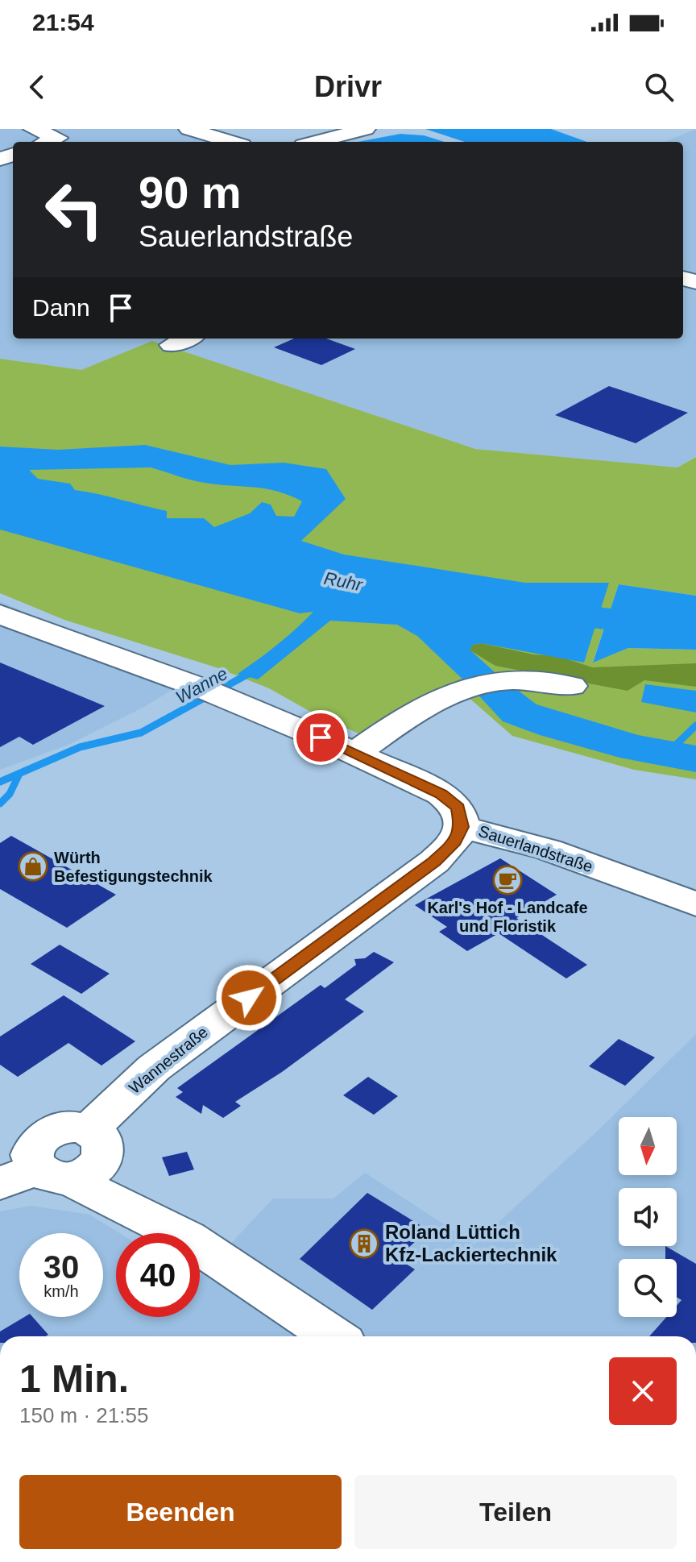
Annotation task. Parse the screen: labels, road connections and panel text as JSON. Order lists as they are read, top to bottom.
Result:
{
  "streets": {
    "street": ["Sauerlandstraße", "Wannestraße"]
  },
  "crossings": [
    ["Sauerlandstraße", "Wannestraße"]
  ],
  "water": ["Ruhr", "Wanne"],
  "places": {
    "shop": ["Würth Befestigungstechnik"],
    "cafe": ["Karl's Hof - Landcafe und Floristik"],
    "building": ["Roland Lüttich Kfz-Lackiertechnik"]
  },
  "north": "bottom",
  "page": {
    "status": "21:54",
    "header": "Drivr",
    "turn": ["90 m", "Sauerlandstraße"],
    "then": "Dann",
    "speed": "30 km/h",
    "limit": "40",
    "heading": ["1 Min.", "150 m · 21:55"],
    "buttons": ["Beenden", "Teilen"]
  }
}
